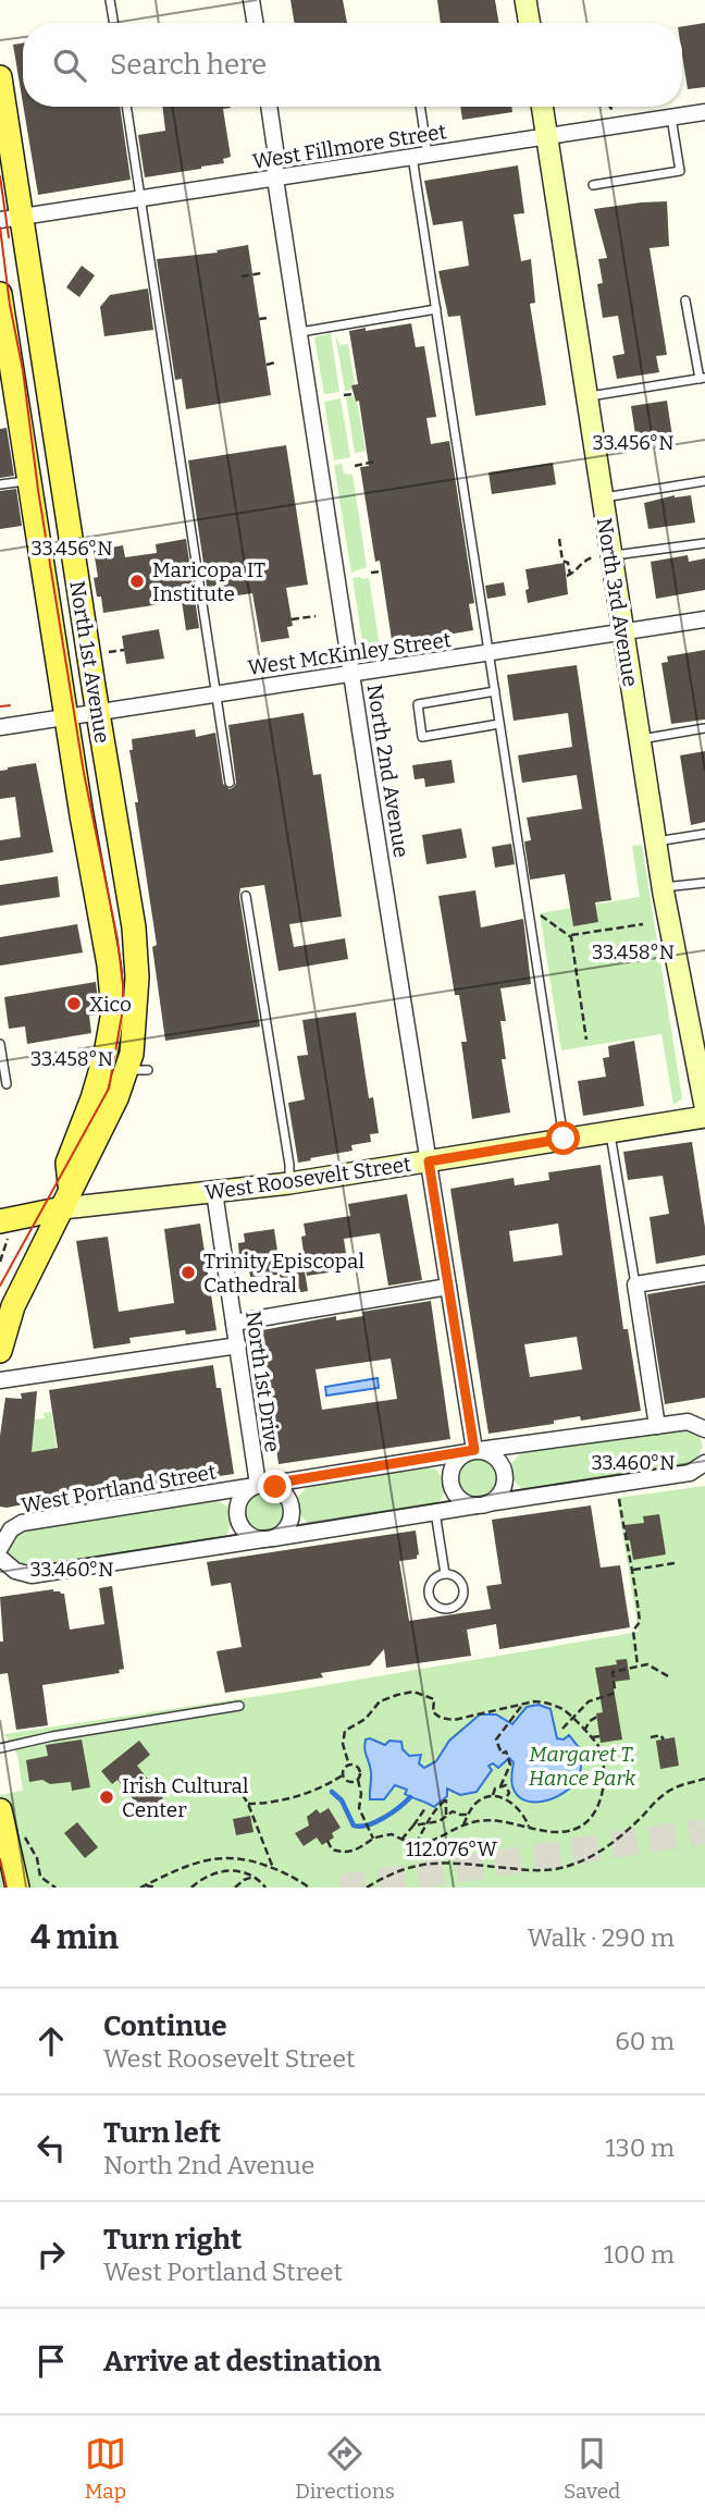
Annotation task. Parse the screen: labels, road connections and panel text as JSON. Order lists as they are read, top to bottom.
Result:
{
  "streets": {
    "main road": ["North 1st Avenue", "West Roosevelt Street"],
    "street": [
      "West Fillmore Street",
      "North 3rd Avenue",
      "West McKinley Street",
      "North 2nd Avenue",
      "North 1st Drive",
      "West Portland Street"
    ]
  },
  "crossings": [
    ["West Fillmore Street", "North 3rd Avenue"],
    ["West Fillmore Street", "North 1st Avenue"],
    ["West Fillmore Street", "North 2nd Avenue"],
    ["North 3rd Avenue", "West McKinley Street"],
    ["West McKinley Street", "North 1st Avenue"],
    ["West McKinley Street", "North 2nd Avenue"],
    ["North 1st Avenue", "West Roosevelt Street"],
    ["North 2nd Avenue", "West Roosevelt Street"],
    ["North 2nd Avenue", "West Portland Street"],
    ["West Roosevelt Street", "North 1st Drive"],
    ["North 1st Drive", "West Portland Street"]
  ],
  "parks": ["Margaret T. Hance Park"],
  "places": [
    "Maricopa IT Institute",
    "Xico",
    "Trinity Episcopal Cathedral",
    "Irish Cultural Center"
  ],
  "page": {
    "search": "Search here",
    "heading": ["4 min", "Walk · 290 m"],
    "list": [
      ["Continue", "West Roosevelt Street", "60 m"],
      ["Turn left", "North 2nd Avenue", "130 m"],
      ["Turn right", "West Portland Street", "100 m"],
      "Arrive at destination"
    ],
    "nav": ["Map", "Directions", "Saved"]
  },
  "coordinates": [
    "33.456°N",
    "33.458°N",
    "33.460°N",
    "112.076°W"
  ]
}
